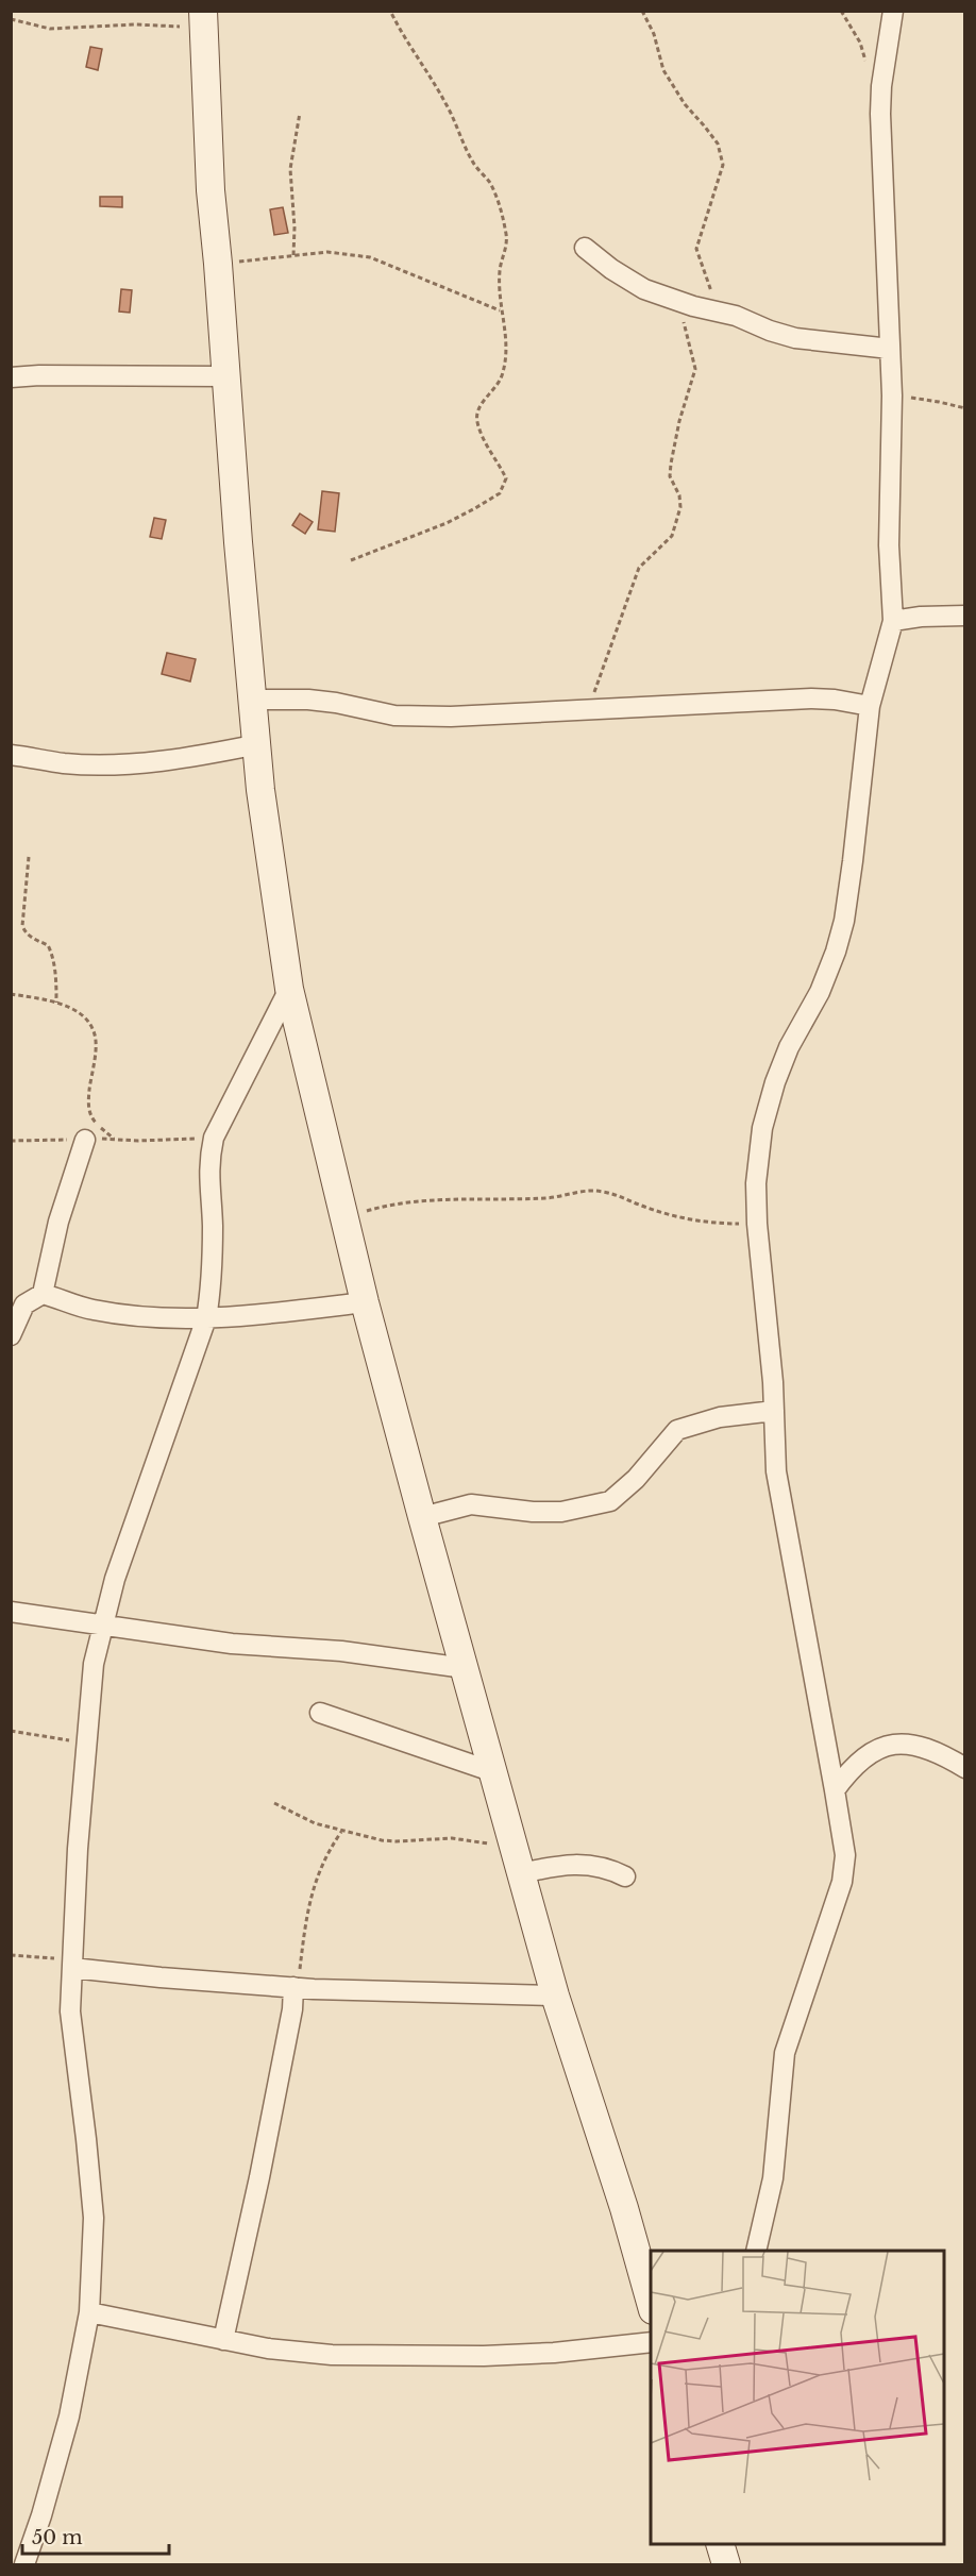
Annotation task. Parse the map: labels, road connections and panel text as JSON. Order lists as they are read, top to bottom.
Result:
{
  "scale_bar": "50 m"
}
